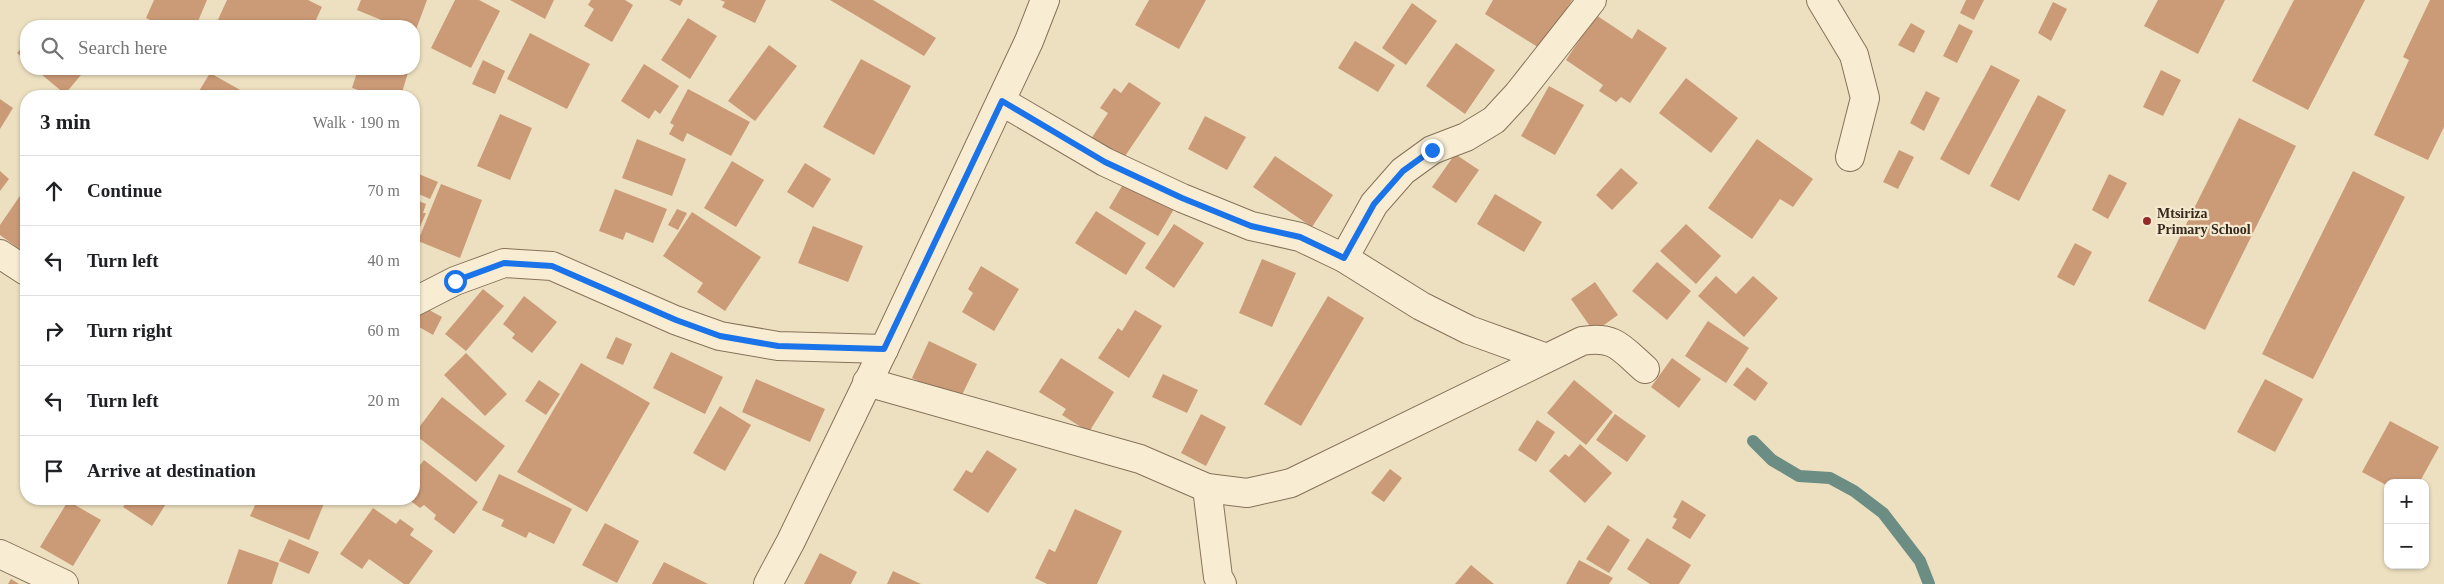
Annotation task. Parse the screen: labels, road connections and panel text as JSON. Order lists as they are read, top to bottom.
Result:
{
  "places": ["Mtsiriza Primary School"],
  "page": {
    "search": "Search here",
    "heading": ["3 min", "Walk · 190 m"],
    "list": [
      ["Continue", "70 m"],
      ["Turn left", "40 m"],
      ["Turn right", "60 m"],
      ["Turn left", "20 m"],
      "Arrive at destination"
    ],
    "map_buttons": ["+", "−"]
  }
}
